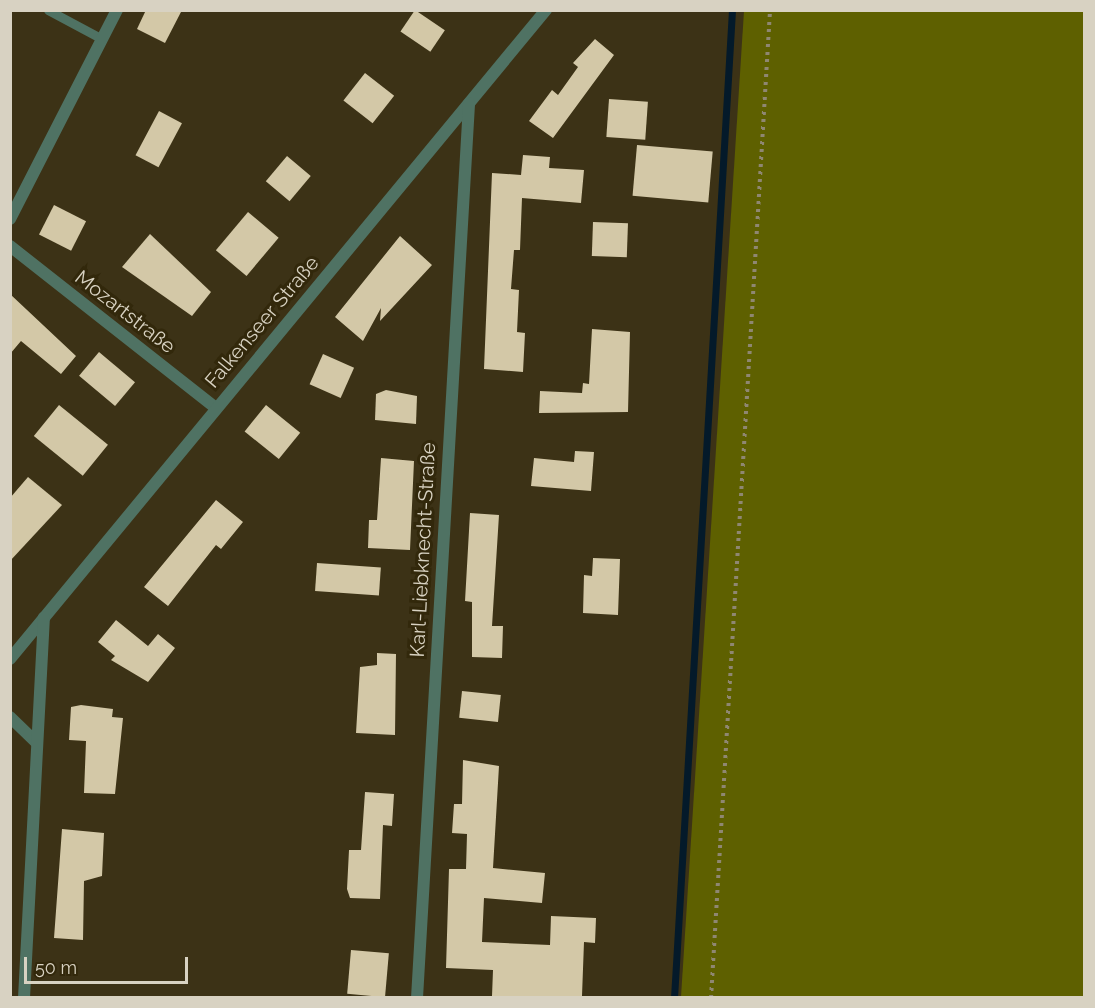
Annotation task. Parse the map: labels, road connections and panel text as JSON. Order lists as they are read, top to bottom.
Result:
{
  "streets": {
    "street": ["Mozartstraße", "Falkenseer Straße", "Karl-Liebknecht-Straße"]
  },
  "crossings": [
    ["Mozartstraße", "Falkenseer Straße"],
    ["Falkenseer Straße", "Karl-Liebknecht-Straße"]
  ],
  "scale_bar": "50 m"
}
